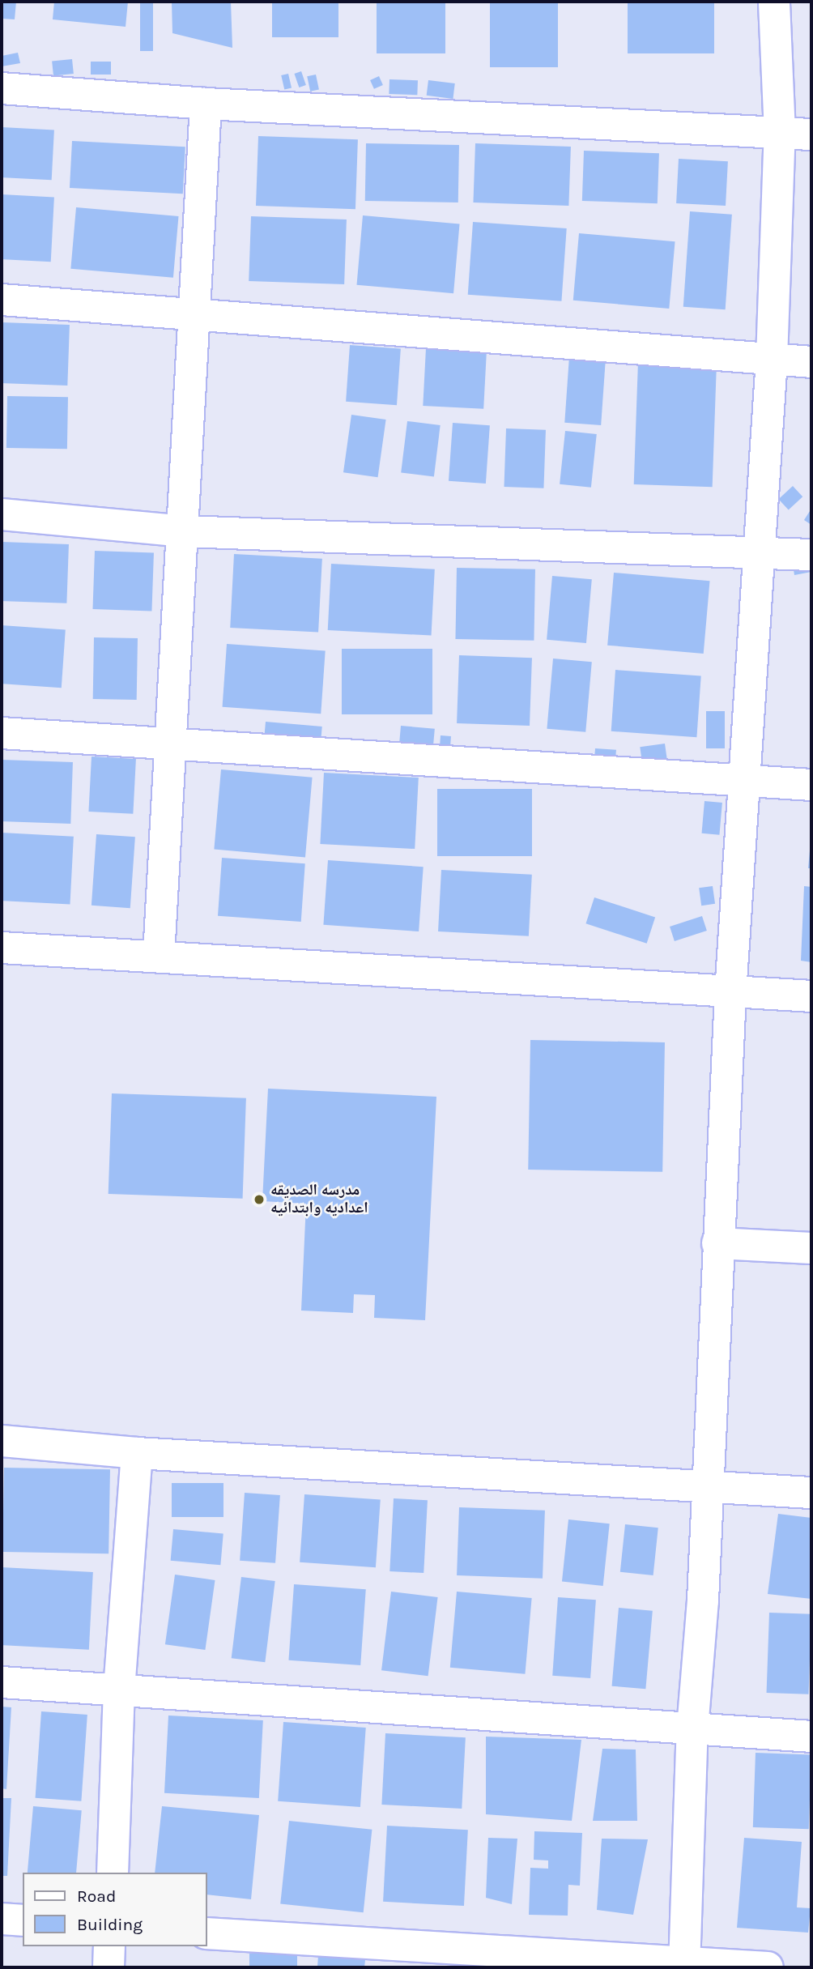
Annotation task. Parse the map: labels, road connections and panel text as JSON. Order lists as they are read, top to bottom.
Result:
{
  "places": ["مدرسه الصديقه اعداديه وابتدائيه"],
  "legend": ["Road", "Building"]
}
